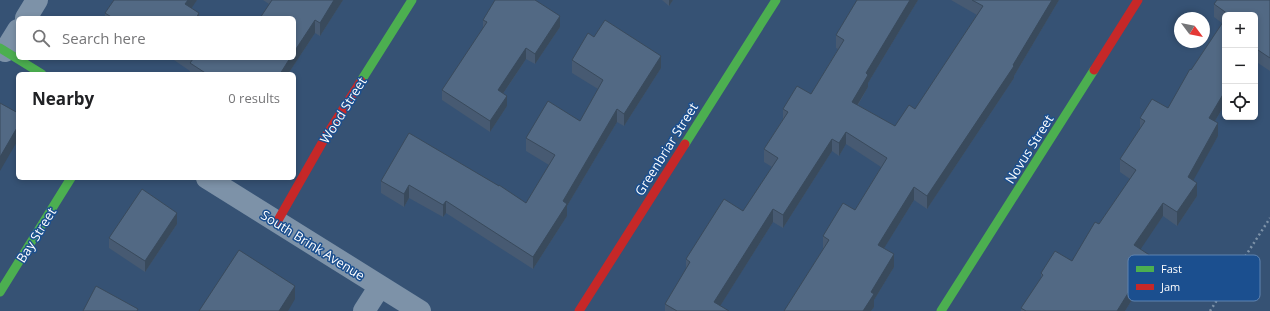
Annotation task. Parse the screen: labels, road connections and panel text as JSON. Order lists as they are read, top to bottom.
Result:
{
  "streets": {
    "street": [
      "Wood Street",
      "Greenbriar Street",
      "Novus Street",
      "Bay Street",
      "South Brink Avenue"
    ]
  },
  "crossings": [
    ["Wood Street", "South Brink Avenue"]
  ],
  "legend": ["Fast", "Jam"],
  "north": "bottom right",
  "page": {
    "map_buttons": ["+", "−"],
    "search": "Search here",
    "heading": ["Nearby", "0 results"]
  }
}
